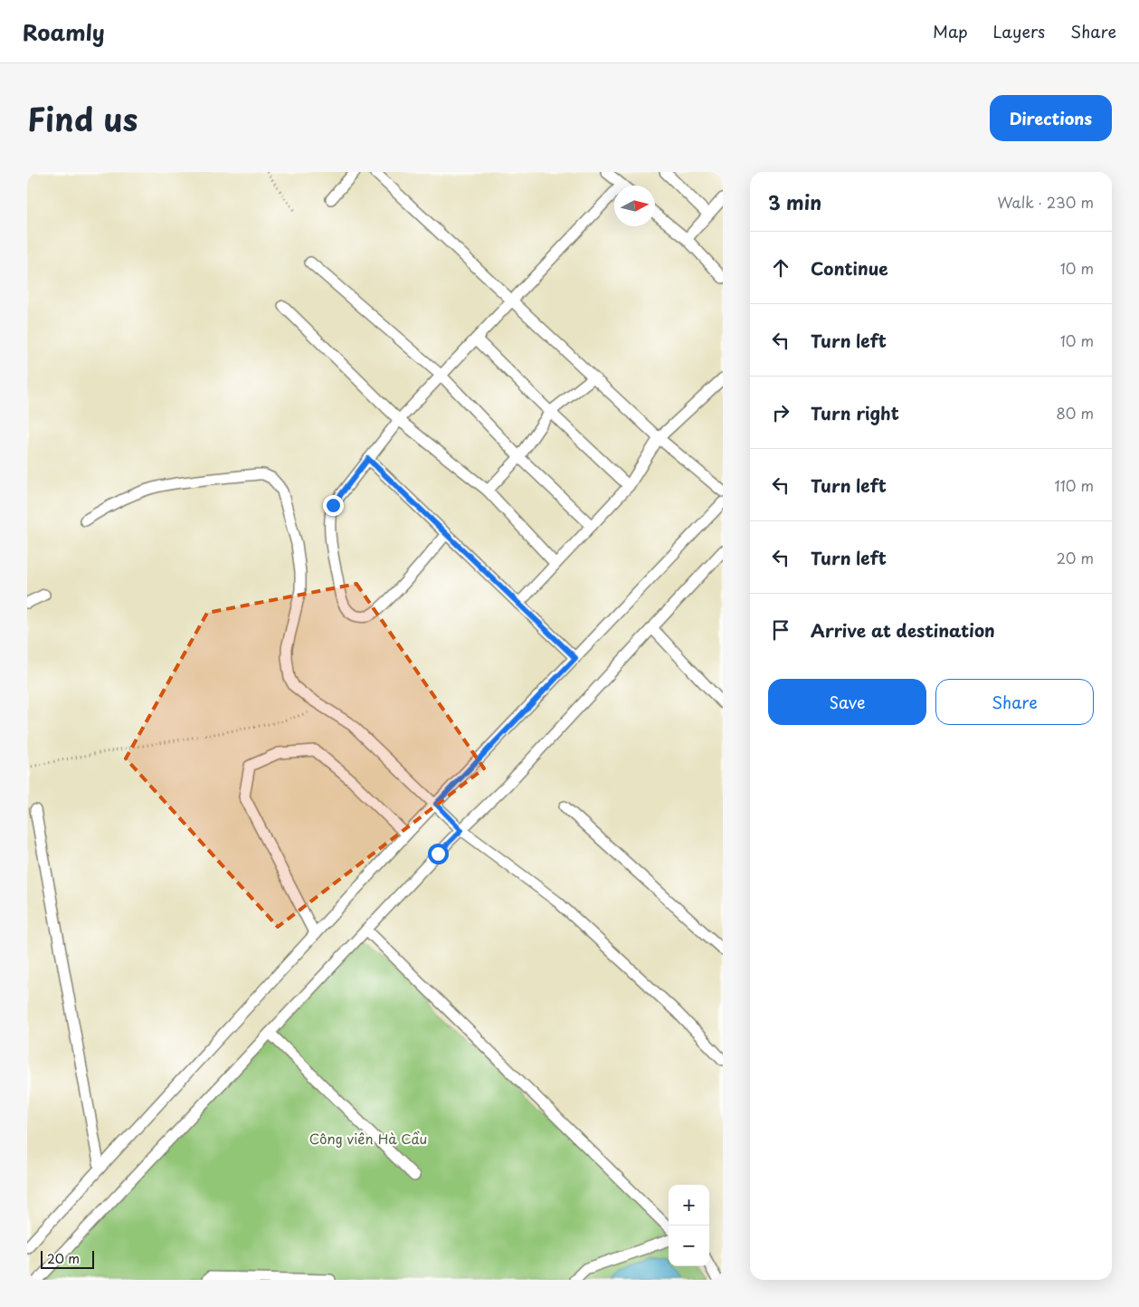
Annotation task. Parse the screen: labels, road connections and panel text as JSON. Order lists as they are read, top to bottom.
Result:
{
  "parks": ["Công viên Hà Cầu"],
  "scale_bar": "20 m",
  "north": "right",
  "page": {
    "header": "Roamly",
    "nav": ["Map", "Layers", "Share"],
    "title": "Find us",
    "buttons": [
      "Directions",
      ["Save", "Share"]
    ],
    "heading": ["3 min", "Walk · 230 m"],
    "list": [
      ["Continue", "10 m"],
      ["Turn left", "10 m"],
      ["Turn right", "80 m"],
      ["Turn left", "110 m"],
      ["Turn left", "20 m"],
      "Arrive at destination"
    ],
    "map_buttons": ["+", "−"],
    "scale": "20 m"
  }
}
